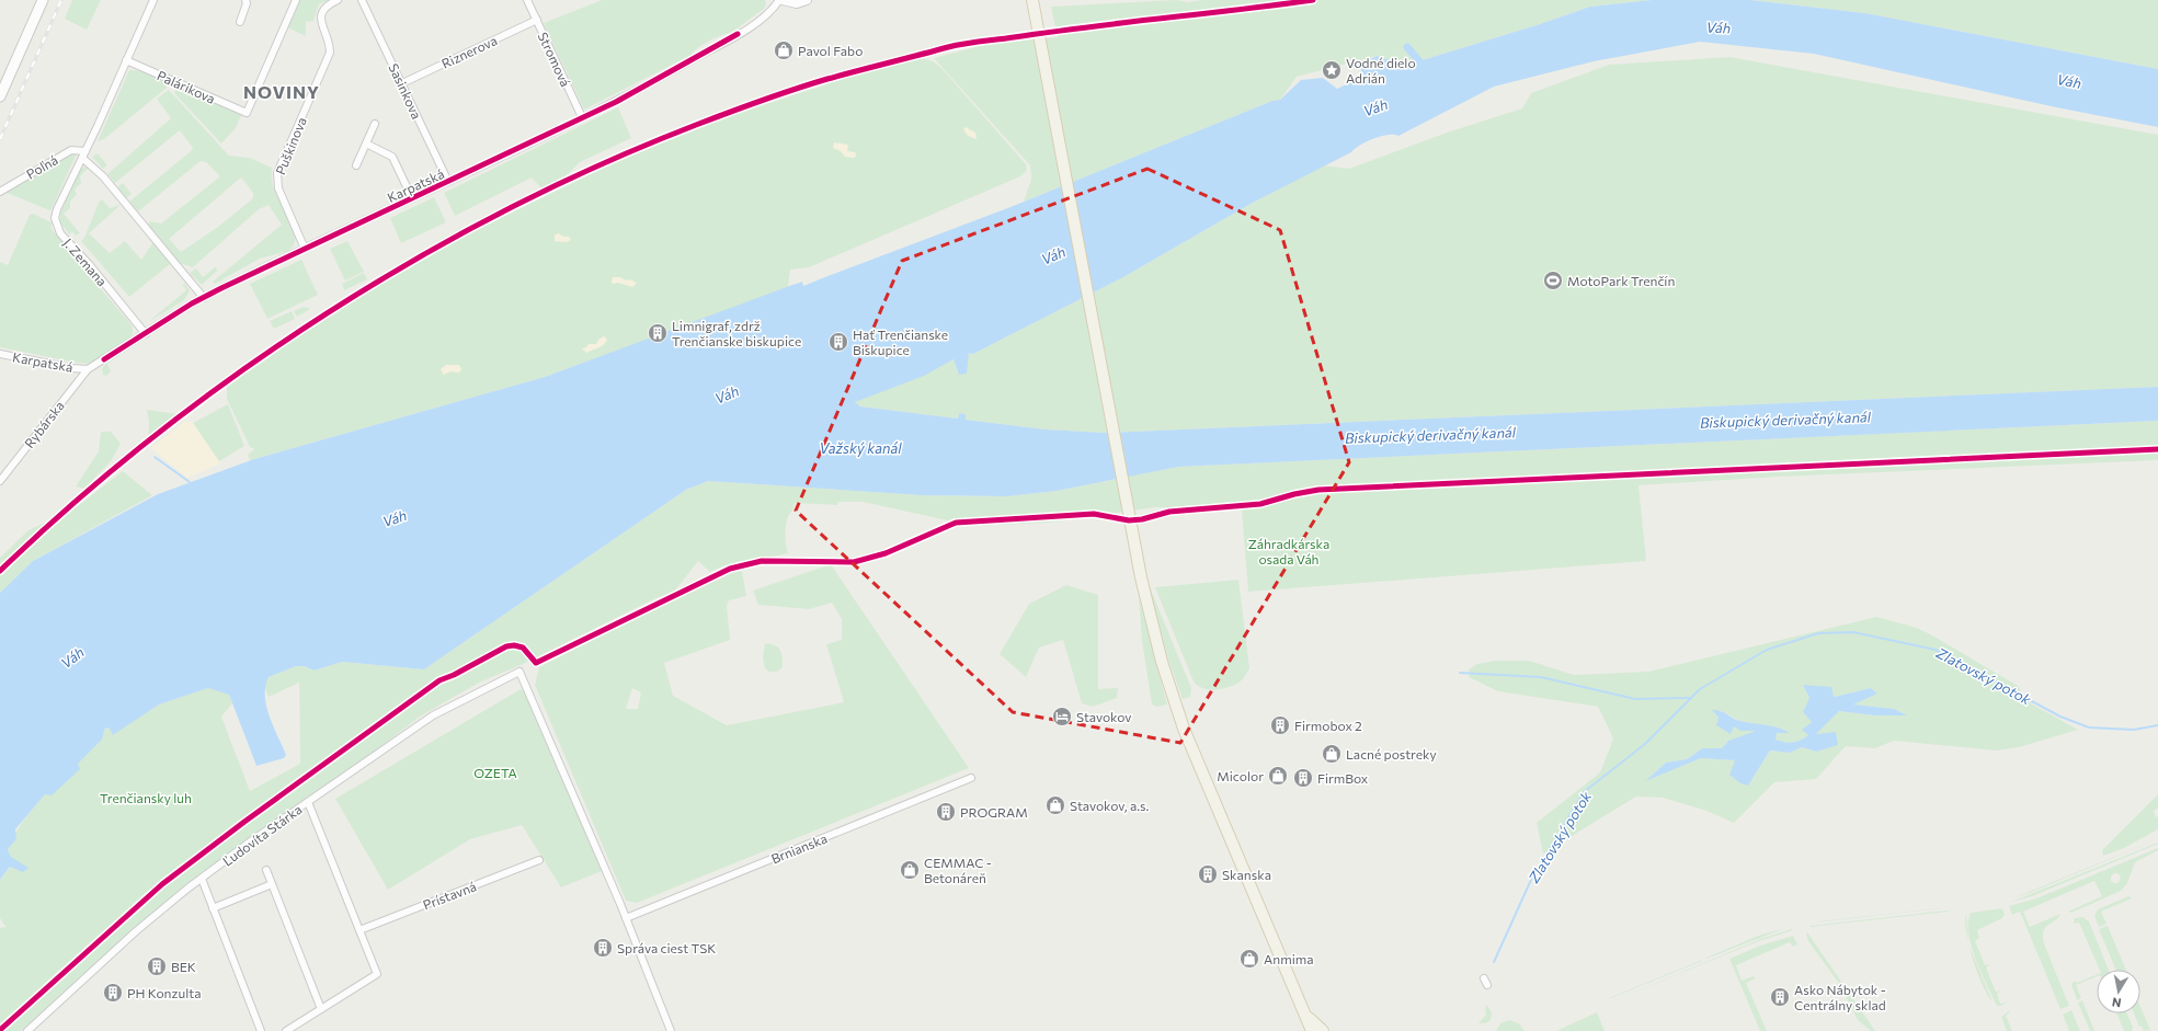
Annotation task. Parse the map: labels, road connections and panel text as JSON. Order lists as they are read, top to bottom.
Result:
{
  "streets": {
    "street": [
      "Riznerova",
      "Stromová",
      "Palárikova",
      "Sasinkova",
      "Puškinova",
      "Poľná",
      "Karpatská",
      "J. Zemana",
      "Rybárska",
      "Ľudovíta Stárka",
      "Brnianska",
      "Prístavná"
    ]
  },
  "crossings": [
    ["Riznerova", "Stromová"],
    ["Riznerova", "Sasinkova"],
    ["Stromová", "Karpatská"],
    ["Palárikova", "J. Zemana"],
    ["Sasinkova", "Karpatská"],
    ["Puškinova", "Karpatská"],
    ["Poľná", "J. Zemana"],
    ["Karpatská", "J. Zemana"],
    ["Karpatská", "Rybárska"],
    ["Ľudovíta Stárka", "Brnianska"]
  ],
  "districts": ["NOVINY"],
  "water": [
    "Váh",
    "Biskupický derivačný kanál",
    "Važský kanál",
    "Zlatovský potok"
  ],
  "parks": ["Záhradkárska osada Váh", "OZETA", "Trenčiansky luh"],
  "places": {
    "shop": [
      "Pavol Fabo",
      "Lacné postreky",
      "Micolor",
      "Stavokov, a.s.",
      "CEMMAC - Betonáreň",
      "Anmima"
    ],
    "place": ["Vodné dielo Adrián"],
    "sports": ["MotoPark Trenčín"],
    "building": [
      "Limnigraf, zdrž Trenčianske biskupice",
      "Hať Trenčianske Biskupice",
      "Firmobox 2",
      "FirmBox",
      "PROGRAM",
      "Skanska",
      "Správa ciest TSK",
      "BEK",
      "PH Konzulta",
      "Asko Nábytok - Centrálny sklad"
    ],
    "hotel": ["Stavokov"]
  },
  "north": "bottom"
}
